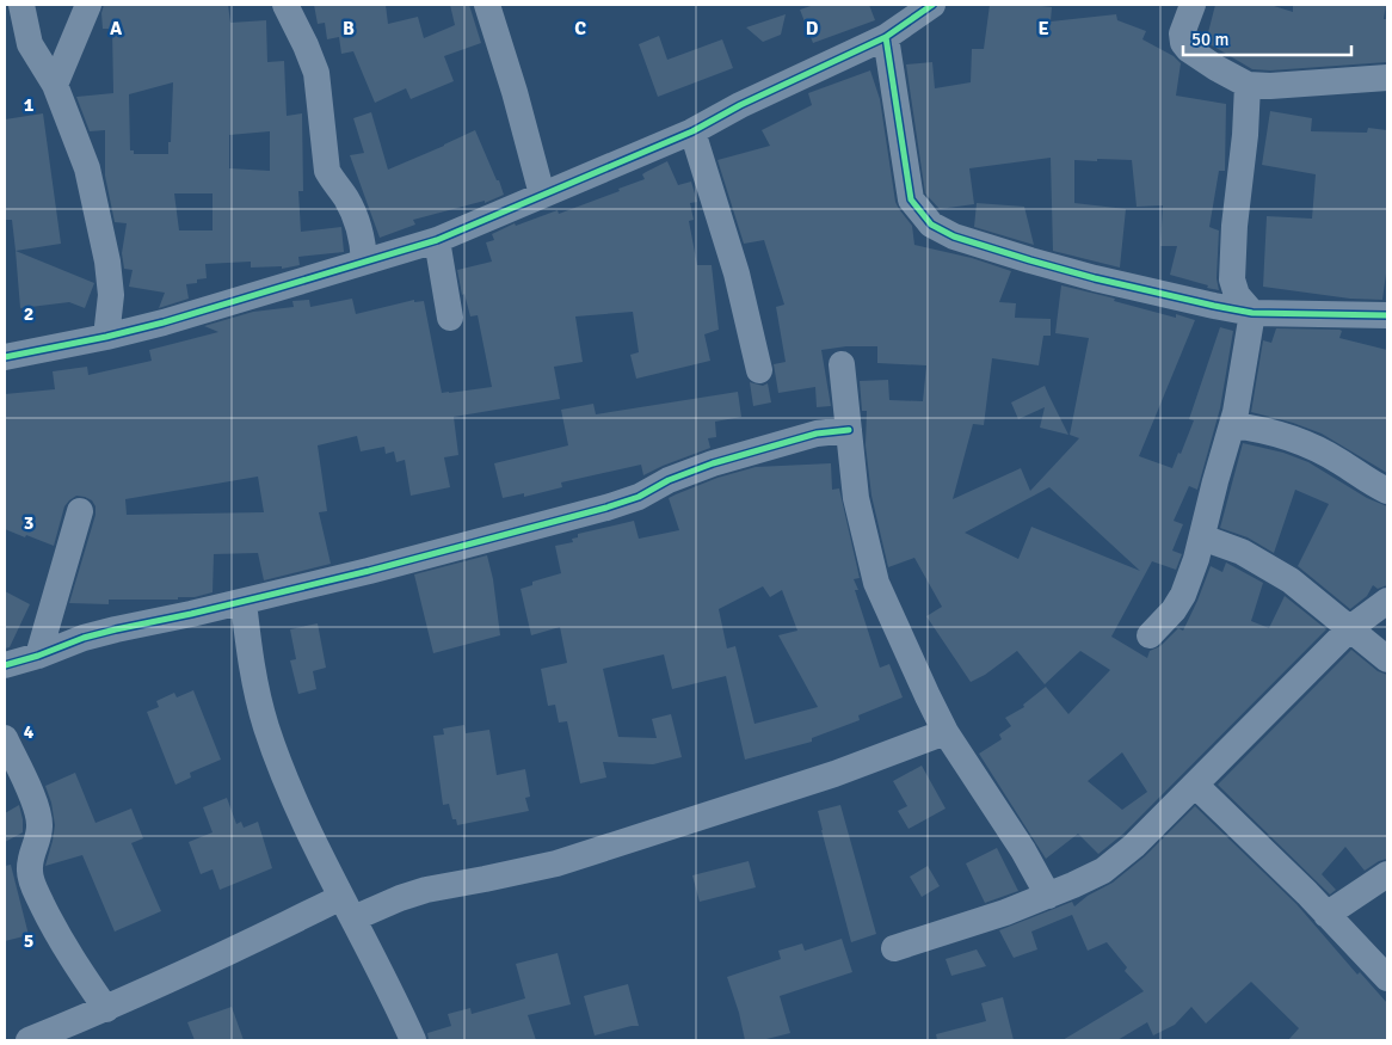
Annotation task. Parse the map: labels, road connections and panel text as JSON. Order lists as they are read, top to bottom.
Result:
{
  "scale_bar": "50 m",
  "grid": {
    "columns": [
      "A",
      "B",
      "C",
      "D",
      "E"
    ],
    "rows": [
      "1",
      "2",
      "3",
      "4",
      "5"
    ]
  }
}
